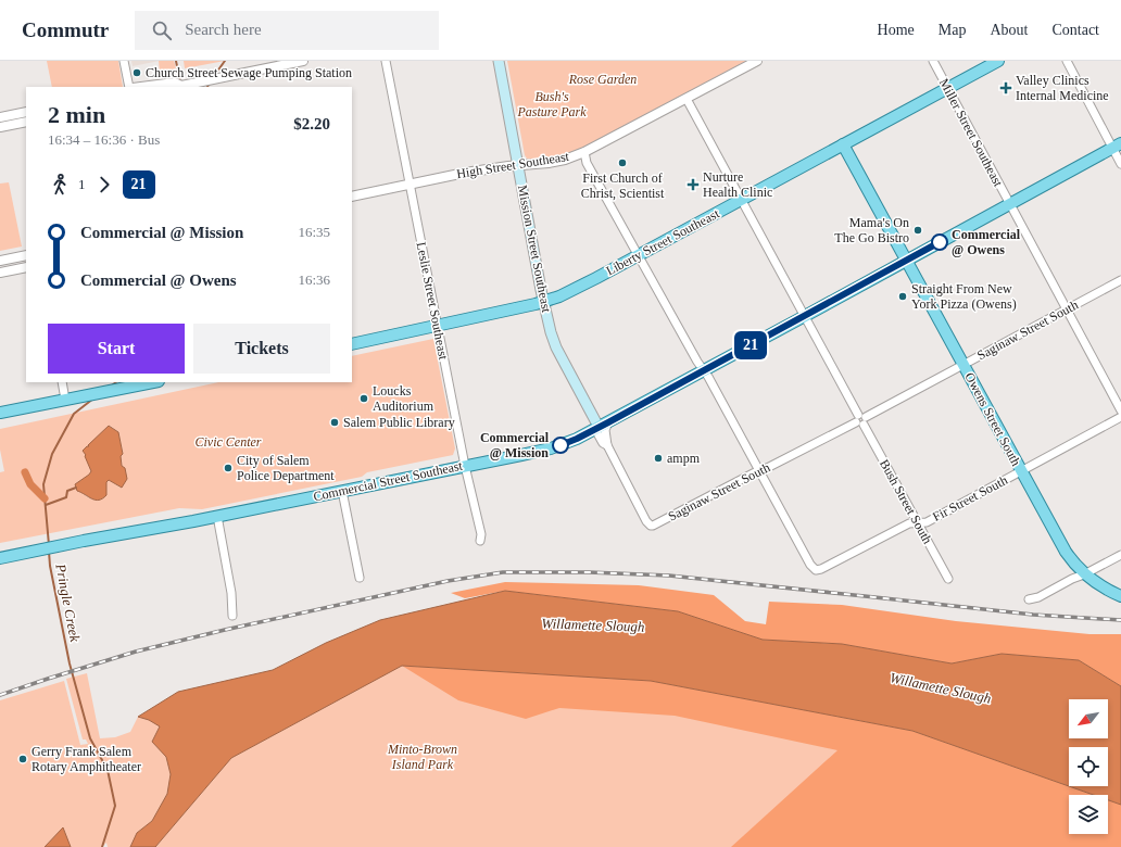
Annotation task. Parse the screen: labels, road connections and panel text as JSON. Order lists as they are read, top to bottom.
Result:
{
  "streets": {
    "main road": [
      "Liberty Street Southeast",
      "Mission Street Southeast",
      "Owens Street South",
      "Commercial Street Southeast"
    ],
    "street": [
      "Miller Street Southeast",
      "High Street Southeast",
      "Leslie Street Southeast",
      "Saginaw Street South",
      "Fir Street South",
      "Bush Street South"
    ]
  },
  "crossings": [
    ["Miller Street Southeast", "Liberty Street Southeast"],
    ["Miller Street Southeast", "Saginaw Street South"],
    ["Miller Street Southeast", "Commercial Street Southeast"],
    ["High Street Southeast", "Mission Street Southeast"],
    ["High Street Southeast", "Leslie Street Southeast"],
    ["High Street Southeast", "Bush Street South"],
    ["Liberty Street Southeast", "Mission Street Southeast"],
    ["Liberty Street Southeast", "Leslie Street Southeast"],
    ["Liberty Street Southeast", "Owens Street South"],
    ["Liberty Street Southeast", "Bush Street South"],
    ["Mission Street Southeast", "Saginaw Street South"],
    ["Mission Street Southeast", "Commercial Street Southeast"],
    ["Leslie Street Southeast", "Commercial Street Southeast"],
    ["Saginaw Street South", "Owens Street South"],
    ["Saginaw Street South", "Commercial Street Southeast"],
    ["Saginaw Street South", "Fir Street South"],
    ["Saginaw Street South", "Bush Street South"],
    ["Owens Street South", "Commercial Street Southeast"],
    ["Owens Street South", "Fir Street South"],
    ["Commercial Street Southeast", "Bush Street South"],
    ["Fir Street South", "Bush Street South"]
  ],
  "water": ["Pringle Creek", "Willamette Slough"],
  "parks": [
    "Rose Garden",
    "Bush's Pasture Park",
    "Civic Center",
    "Minto-Brown Island Park"
  ],
  "places": {
    "other": [
      "Church Street Sewage Pumping Station",
      "First Church of Christ, Scientist",
      "Mama's On The Go Bistro",
      "Commercial @ Owens",
      "Straight From New York Pizza (Owens)",
      "Loucks Auditorium",
      "Salem Public Library",
      "Commercial @ Mission",
      "ampm",
      "City of Salem Police Department",
      "Gerry Frank Salem Rotary Amphitheater"
    ],
    "health": ["Valley Clinics Internal Medicine", "Nurture Health Clinic"]
  },
  "lines": ["bus line 21"],
  "north": "bottom left",
  "page": {
    "header": "Commutr",
    "search": "Search here",
    "nav": [
      "Home",
      "Map",
      "About",
      "Contact"
    ],
    "on_map": "21",
    "heading": ["2 min", "16:34 – 16:36 · Bus", "$2.20"],
    "legs": ["1", "21"],
    "list": [
      {
        "name": "Commercial @ Mission",
        "value": "16:35"
      },
      {
        "name": "Commercial @ Owens",
        "value": "16:36"
      }
    ],
    "buttons": ["Start", "Tickets"]
  }
}
